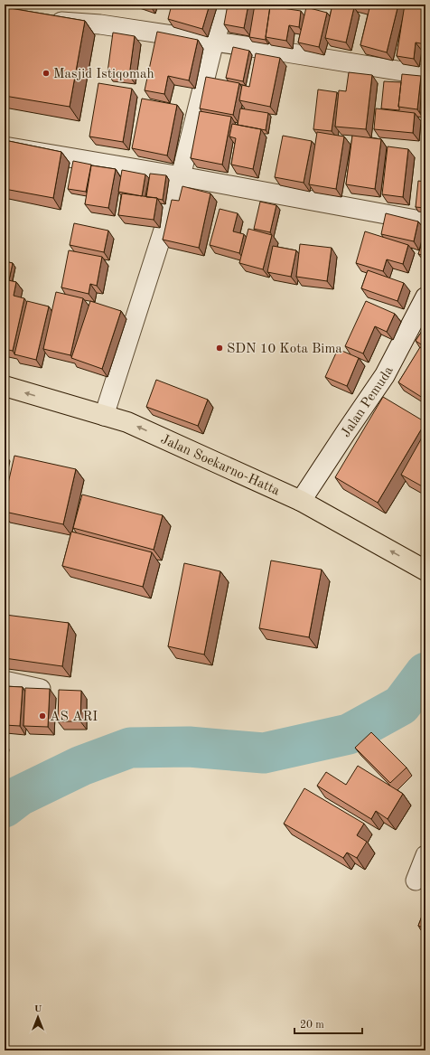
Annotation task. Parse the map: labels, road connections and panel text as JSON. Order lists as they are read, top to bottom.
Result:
{
  "streets": {
    "highway": ["Jalan Soekarno-Hatta"],
    "street": ["Jalan Pemuda"]
  },
  "crossings": [
    ["Jalan Pemuda", "Jalan Soekarno-Hatta"]
  ],
  "one_way": ["Jalan Soekarno-Hatta"],
  "places": ["Masjid Istiqomah", "SDN 10 Kota Bima", "AS ARI"],
  "scale_bar": "20 m",
  "north": "top"
}
